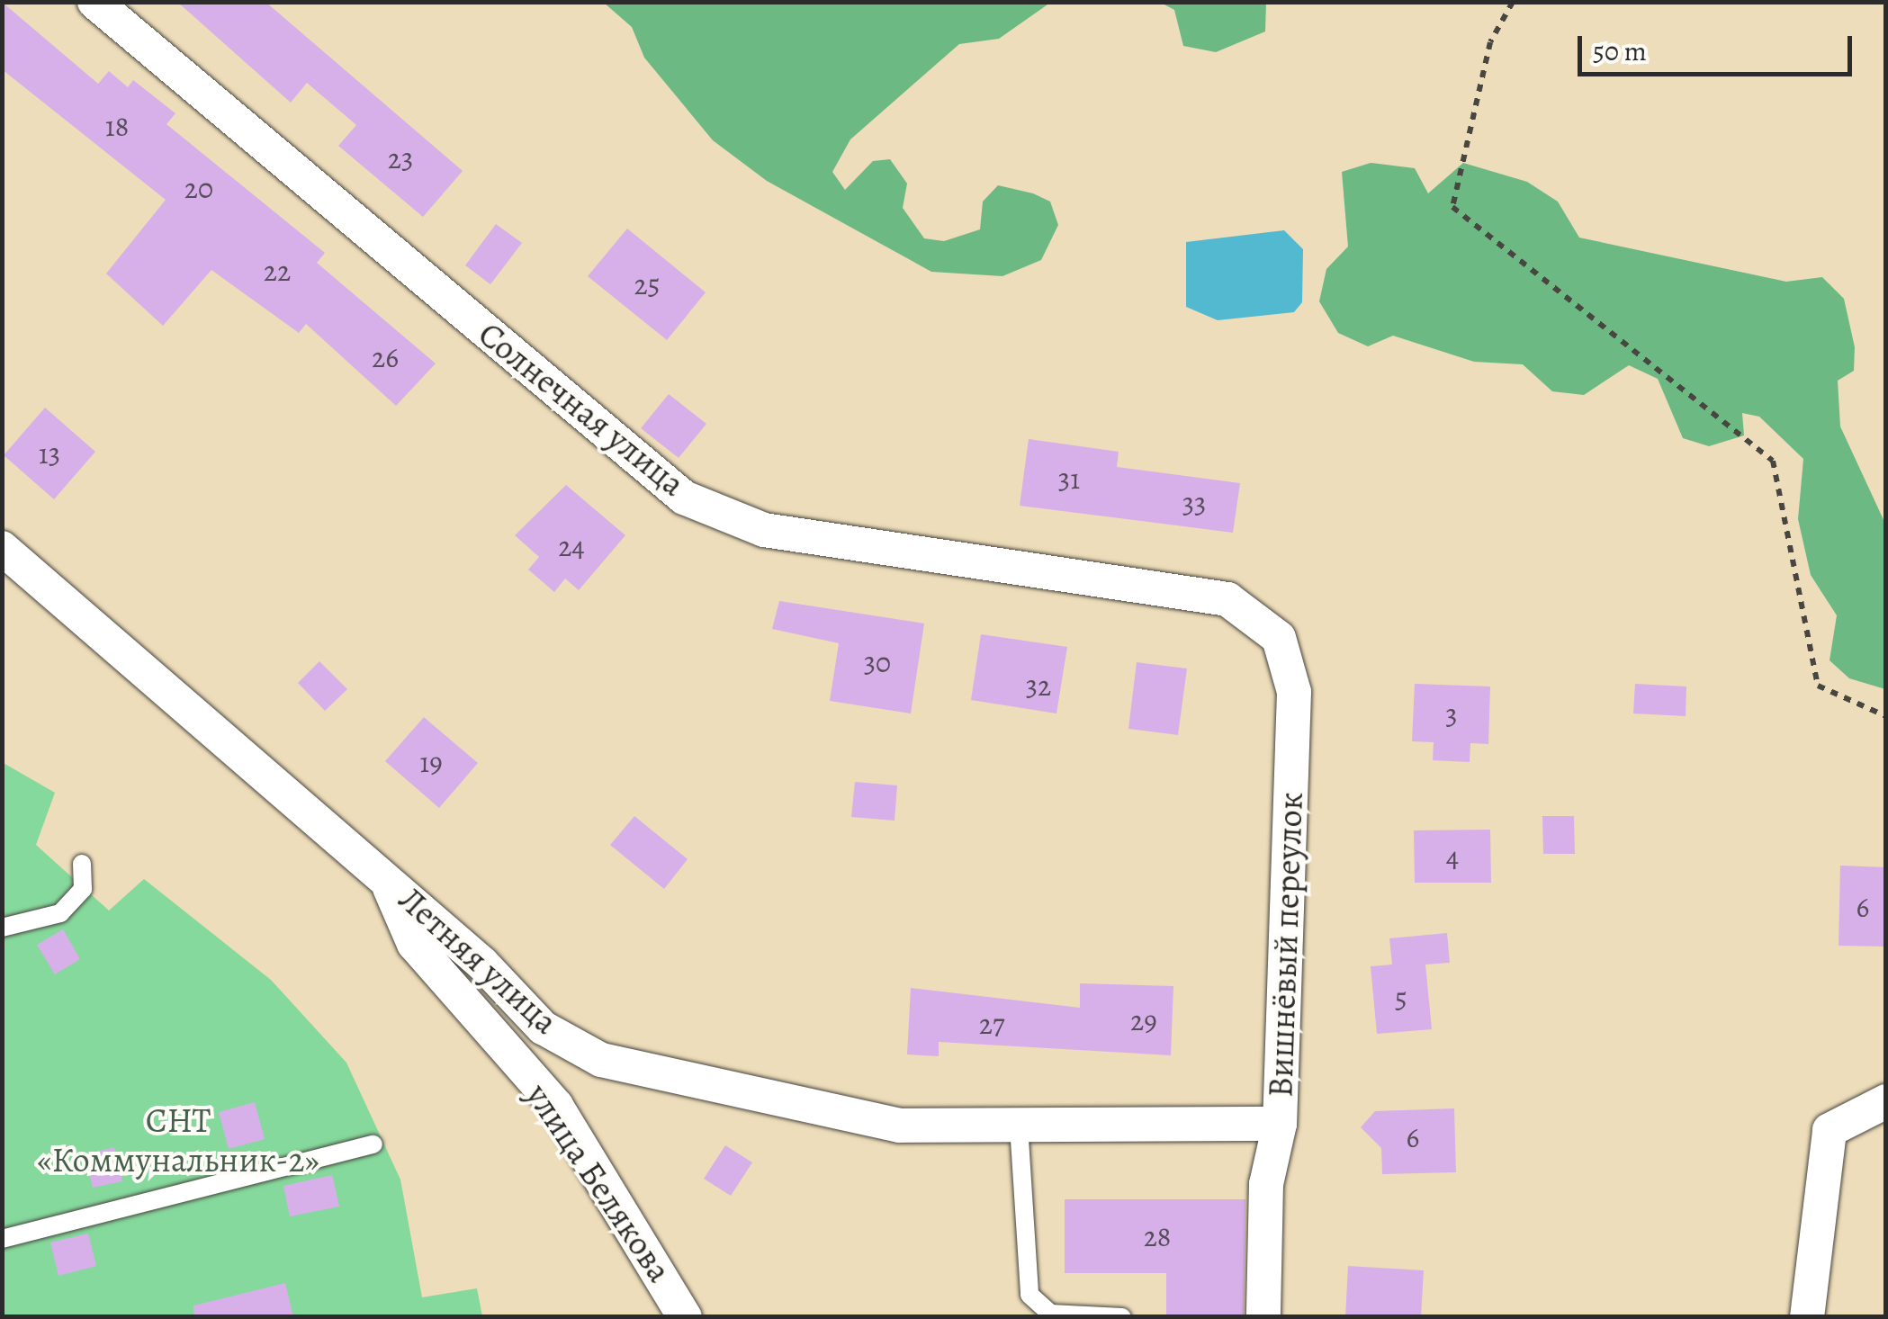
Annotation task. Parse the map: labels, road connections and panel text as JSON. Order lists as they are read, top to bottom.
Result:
{
  "streets": {
    "street": [
      "Солнечная улица",
      "Вишнёвый переулок",
      "Летняя улица",
      "улица Белякова"
    ]
  },
  "crossings": [
    ["Солнечная улица", "Вишнёвый переулок"],
    ["Вишнёвый переулок", "Летняя улица"],
    ["Летняя улица", "улица Белякова"]
  ],
  "parks": ["СНТ «Коммунальник-2»"],
  "house_numbers": [
    "18",
    "23",
    "20",
    "22",
    "25",
    "26",
    "13",
    "31",
    "33",
    "24",
    "30",
    "32",
    "3",
    "19",
    "4",
    "6",
    "5",
    "29",
    "27",
    "6",
    "28"
  ],
  "scale_bar": "50 m"
}
